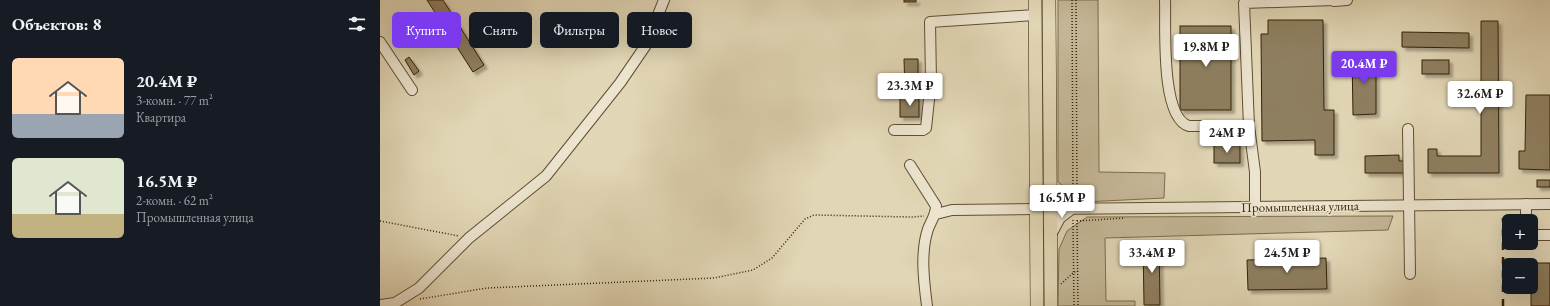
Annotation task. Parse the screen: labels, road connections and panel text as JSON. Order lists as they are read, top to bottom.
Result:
{
  "streets": {
    "street": ["Промышленная улица"]
  },
  "page": {
    "heading": "Объектов: 8",
    "chip": [
      "Купить",
      "Снять",
      "Фильтры",
      "Новое"
    ],
    "price": [
      "19.8M ₽",
      "20.4M ₽",
      "23.3M ₽",
      "32.6M ₽",
      "24M ₽",
      "16.5M ₽",
      "33.4M ₽",
      "24.5M ₽"
    ],
    "list": [
      {
        "name": "20.4M ₽",
        "note": "3-комн. · 77 m² · Квартира"
      },
      {
        "name": "16.5M ₽",
        "note": "2-комн. · 62 m² · Промышленная улица"
      }
    ],
    "map_buttons": ["+", "−"]
  }
}
